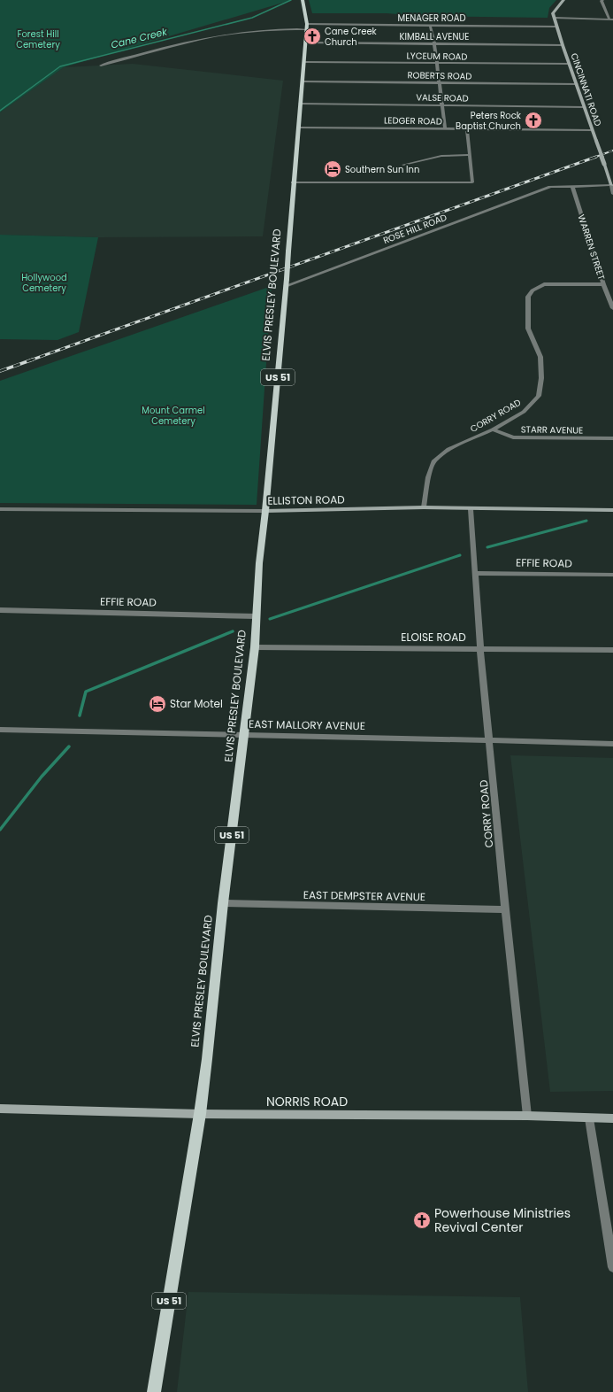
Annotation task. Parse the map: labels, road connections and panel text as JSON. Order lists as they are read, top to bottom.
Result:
{
  "streets": {
    "main road": ["ELVIS PRESLEY BOULEVARD", "US 51"],
    "street": [
      "MENAGER ROAD",
      "KIMBALL AVENUE",
      "LYCEUM ROAD",
      "ROBERTS ROAD",
      "CINCINNATI ROAD",
      "VALSE ROAD",
      "LEDGER ROAD",
      "ROSE HILL ROAD",
      "WARREN STREET",
      "CORRY ROAD",
      "STARR AVENUE",
      "ELLISTON ROAD",
      "EFFIE ROAD",
      "ELOISE ROAD",
      "EAST MALLORY AVENUE",
      "EAST DEMPSTER AVENUE",
      "NORRIS ROAD"
    ]
  },
  "crossings": [
    ["MENAGER ROAD", "CINCINNATI ROAD"],
    ["MENAGER ROAD", "ELVIS PRESLEY BOULEVARD"],
    ["KIMBALL AVENUE", "CINCINNATI ROAD"],
    ["KIMBALL AVENUE", "ELVIS PRESLEY BOULEVARD"],
    ["LYCEUM ROAD", "CINCINNATI ROAD"],
    ["LYCEUM ROAD", "ELVIS PRESLEY BOULEVARD"],
    ["ROBERTS ROAD", "CINCINNATI ROAD"],
    ["ROBERTS ROAD", "ELVIS PRESLEY BOULEVARD"],
    ["CINCINNATI ROAD", "VALSE ROAD"],
    ["CINCINNATI ROAD", "LEDGER ROAD"],
    ["CINCINNATI ROAD", "ROSE HILL ROAD"],
    ["VALSE ROAD", "ELVIS PRESLEY BOULEVARD"],
    ["LEDGER ROAD", "ELVIS PRESLEY BOULEVARD"],
    ["ROSE HILL ROAD", "WARREN STREET"],
    ["ROSE HILL ROAD", "ELVIS PRESLEY BOULEVARD"],
    ["WARREN STREET", "CORRY ROAD"],
    ["ELVIS PRESLEY BOULEVARD", "ELLISTON ROAD"],
    ["ELVIS PRESLEY BOULEVARD", "EFFIE ROAD"],
    ["ELVIS PRESLEY BOULEVARD", "ELOISE ROAD"],
    ["ELVIS PRESLEY BOULEVARD", "EAST MALLORY AVENUE"],
    ["ELVIS PRESLEY BOULEVARD", "EAST DEMPSTER AVENUE"],
    ["ELVIS PRESLEY BOULEVARD", "NORRIS ROAD"],
    ["CORRY ROAD", "STARR AVENUE"],
    ["CORRY ROAD", "ELLISTON ROAD"],
    ["CORRY ROAD", "EFFIE ROAD"],
    ["CORRY ROAD", "ELOISE ROAD"],
    ["CORRY ROAD", "EAST MALLORY AVENUE"],
    ["CORRY ROAD", "EAST DEMPSTER AVENUE"],
    ["CORRY ROAD", "NORRIS ROAD"]
  ],
  "water": ["Cane Creek"],
  "parks": ["Forest Hill Cemetery", "Hollywood Cemetery", "Mount Carmel Cemetery"],
  "places": {
    "church": ["Cane Creek Church", "Peters Rock Baptist Church", "Powerhouse Ministries Revival Center"],
    "hotel": ["Southern Sun Inn", "Star Motel"]
  }
}
